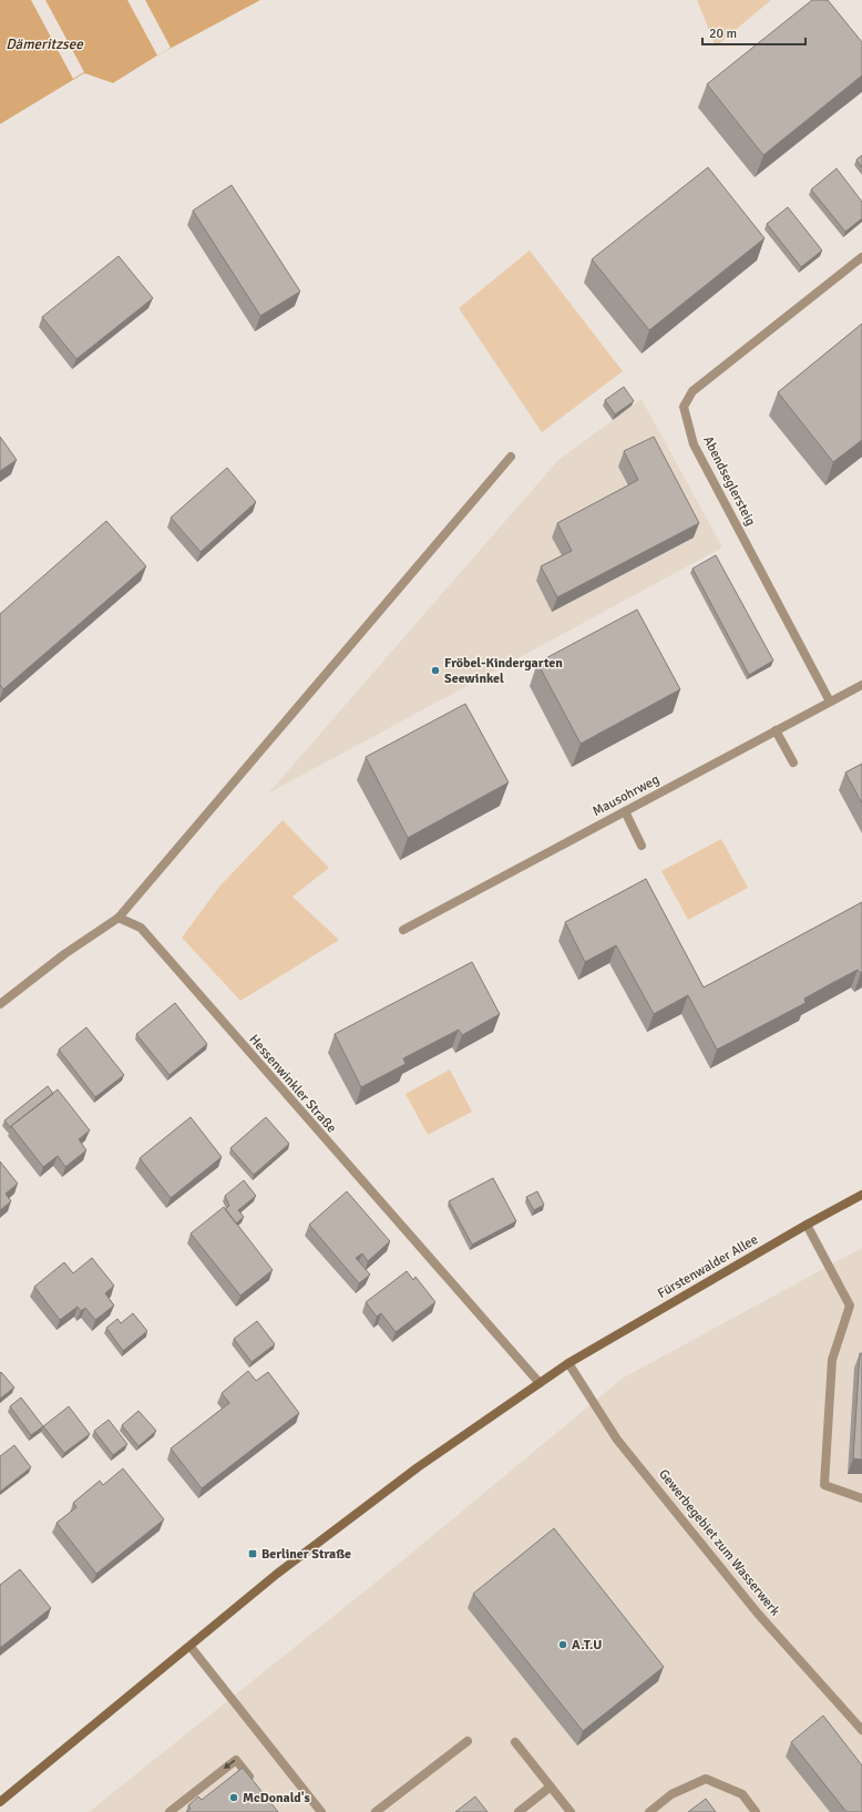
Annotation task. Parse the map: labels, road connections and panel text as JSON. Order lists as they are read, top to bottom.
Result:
{
  "streets": {
    "main road": ["Fürstenwalder Allee"],
    "street": [
      "Abendseglersteig",
      "Mausohrweg",
      "Hessenwinkler Straße",
      "Gewerbegebiet zum Wasserwerk"
    ]
  },
  "crossings": [
    ["Abendseglersteig", "Mausohrweg"],
    ["Fürstenwalder Allee", "Gewerbegebiet zum Wasserwerk"]
  ],
  "water": ["Dämeritzsee"],
  "places": {
    "other": ["Fröbel-Kindergarten Seewinkel", "A.T.U", "McDonald's"],
    "transit": ["Berliner Straße"]
  },
  "scale_bar": "20 m"
}
